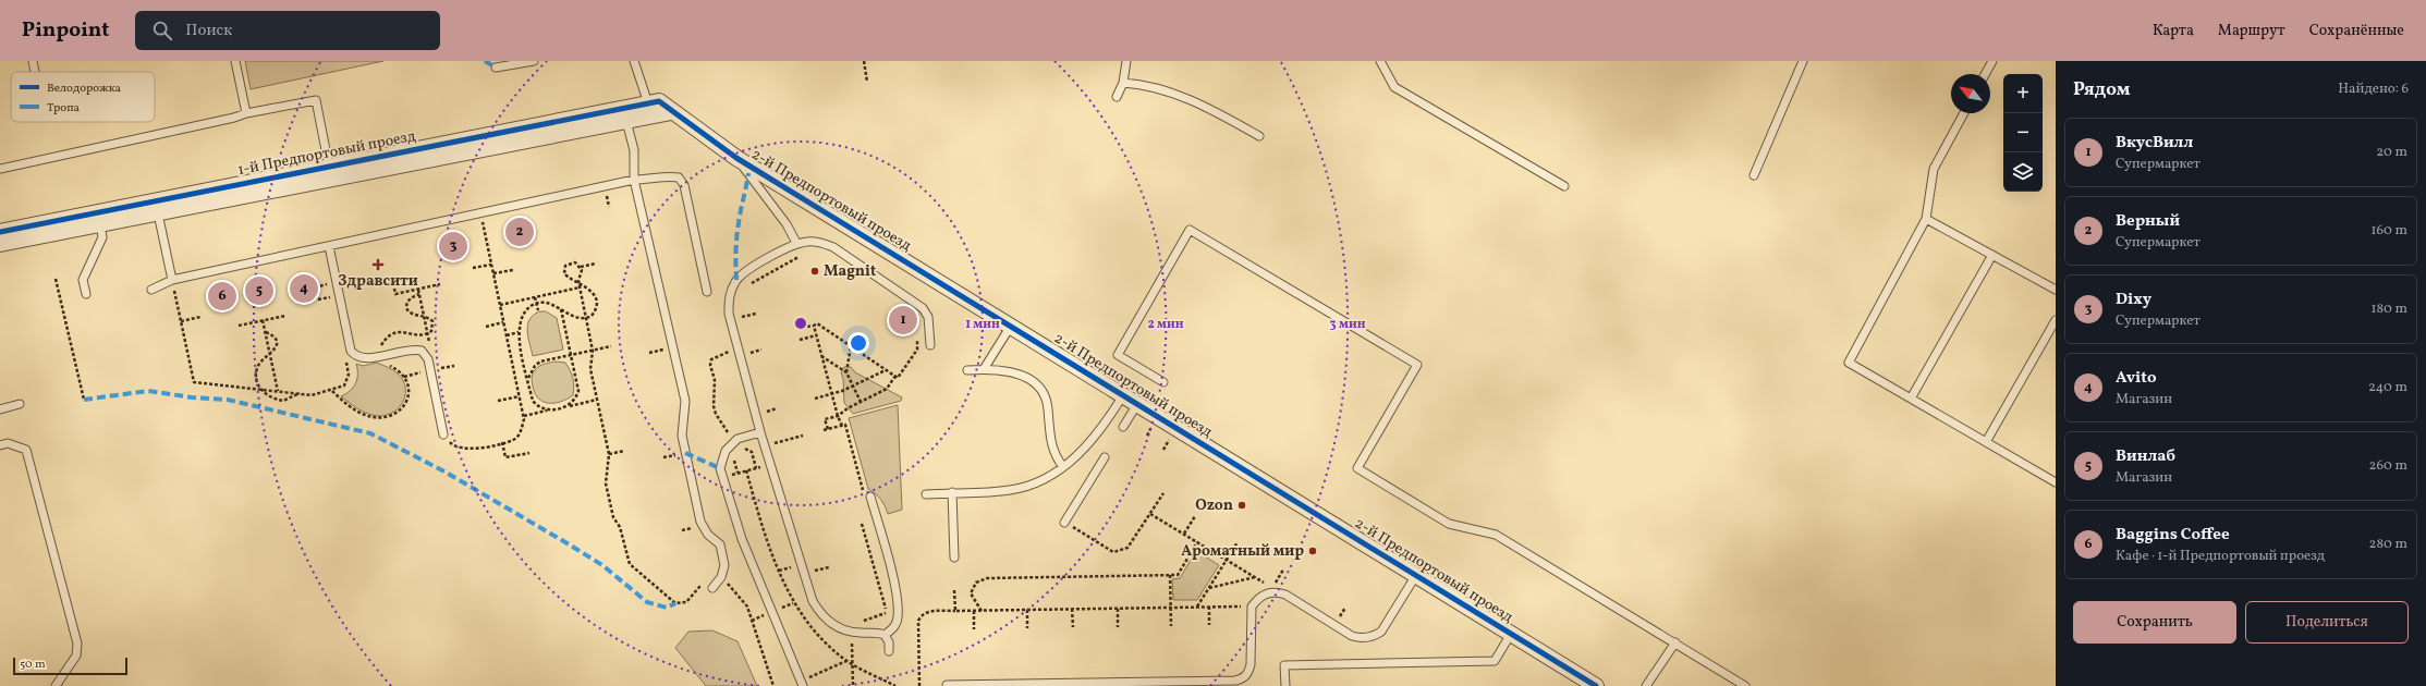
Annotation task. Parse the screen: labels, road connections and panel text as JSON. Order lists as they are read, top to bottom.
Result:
{
  "streets": {
    "street": ["1-й Предпортовый проезд", "2-й Предпортовый проезд"]
  },
  "crossings": [
    ["1-й Предпортовый проезд", "2-й Предпортовый проезд"]
  ],
  "places": {
    "health": ["Здравсити"],
    "other": ["Magnit", "Ozon", "Ароматный мир"]
  },
  "legend": ["Велодорожка", "Тропа"],
  "scale_bar": "50 m",
  "north": "top left",
  "page": {
    "header": "Pinpoint",
    "search": "Поиск",
    "nav": ["Карта", "Маршрут", "Сохранённые"],
    "heading": ["Рядом", "Найдено: 6"],
    "map_buttons": ["+", "−"],
    "list": [
      {
        "mark": "1",
        "name": "ВкусВилл",
        "note": "Супермаркет",
        "value": "20 m"
      },
      {
        "mark": "2",
        "name": "Верный",
        "note": "Супермаркет",
        "value": "160 m"
      },
      {
        "mark": "3",
        "name": "Dixy",
        "note": "Супермаркет",
        "value": "180 m"
      },
      {
        "mark": "4",
        "name": "Avito",
        "note": "Магазин",
        "value": "240 m"
      },
      {
        "mark": "5",
        "name": "Винлаб",
        "note": "Магазин",
        "value": "260 m"
      },
      {
        "mark": "6",
        "name": "Baggins Coffee",
        "note": "Кафе · 1-й Предпортовый проезд",
        "value": "280 m"
      }
    ],
    "pins": [
      "2",
      "3",
      "4",
      "5",
      "6",
      "1"
    ],
    "buttons": ["Сохранить", "Поделиться"],
    "scale": "50 m"
  },
  "rings": ["1 мин", "2 мин", "3 мин"]
}
